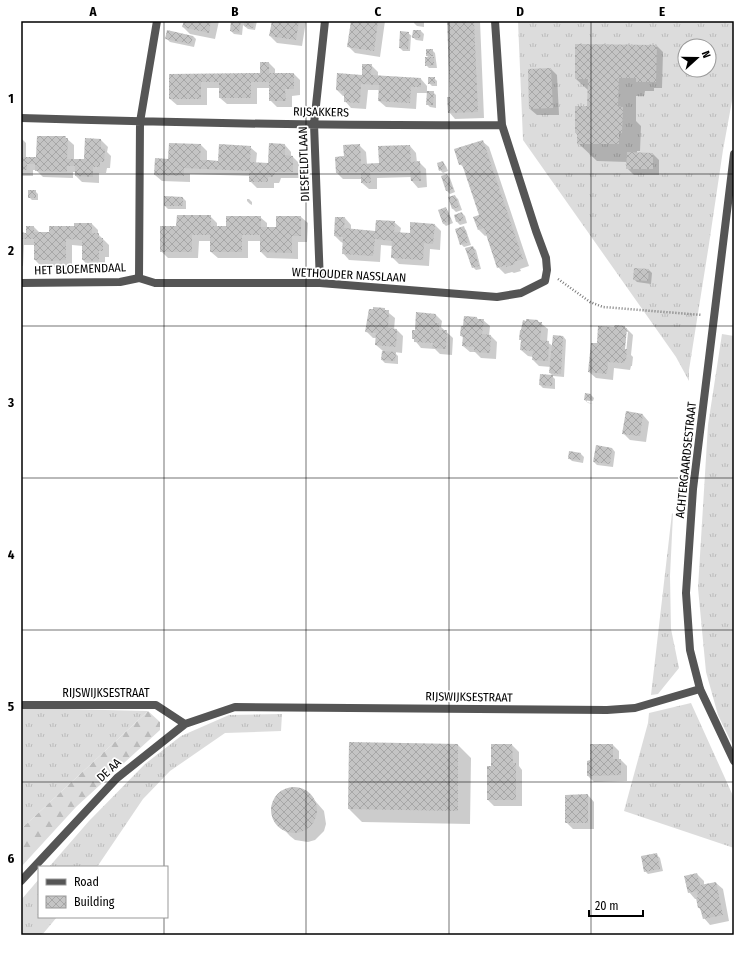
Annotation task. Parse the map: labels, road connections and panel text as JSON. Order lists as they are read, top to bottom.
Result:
{
  "streets": {
    "street": [
      "RIJSAKKERS",
      "DIESFELDTLAAN",
      "HET BLOEMENDAAL",
      "WETHOUDER NASSLAAN",
      "ACHTERGAARDSESTRAAT",
      "RIJSWIJKSESTRAAT",
      "DE AA"
    ]
  },
  "crossings": [
    ["RIJSAKKERS", "DIESFELDTLAAN"],
    ["DIESFELDTLAAN", "WETHOUDER NASSLAAN"],
    ["HET BLOEMENDAAL", "WETHOUDER NASSLAAN"],
    ["ACHTERGAARDSESTRAAT", "RIJSWIJKSESTRAAT"],
    ["RIJSWIJKSESTRAAT", "DE AA"]
  ],
  "legend": ["Road", "Building"],
  "scale_bar": "20 m",
  "north": "right",
  "grid": {
    "columns": [
      "A",
      "B",
      "C",
      "D",
      "E"
    ],
    "rows": [
      "1",
      "2",
      "3",
      "4",
      "5",
      "6"
    ]
  }
}
